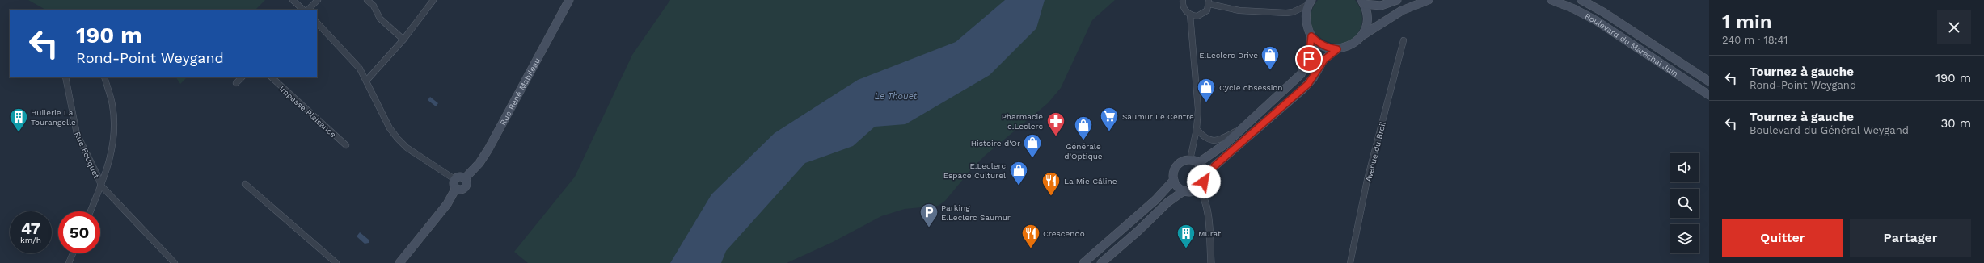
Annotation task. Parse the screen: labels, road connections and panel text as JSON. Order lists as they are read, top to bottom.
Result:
{
  "streets": {
    "main road": ["Boulevard du Maréchal Juin", "Rue René Mabileau"],
    "street": ["Impasse Plaisance", "Avenue du Breil", "Rue Fouquet"]
  },
  "water": ["Le Thouet"],
  "places": {
    "shop": [
      "E.Leclerc Drive",
      "Cycle obsession",
      "Générale d'Optique",
      "Histoire d'Or",
      "E.Leclerc Espace Culturel"
    ],
    "supermarket": ["Saumur Le Centre"],
    "building": ["Huilerie La Tourangelle", "Murat"],
    "pharmacy": ["Pharmacie e.Leclerc"],
    "restaurant": ["La Mie Câline", "Crescendo"],
    "parking": ["Parking E.Leclerc Saumur"]
  },
  "page": {
    "heading": ["1 min", "240 m · 18:41"],
    "turn": ["190 m", "Rond-Point Weygand"],
    "list": [
      {
        "name": "Tournez à gauche",
        "note": "Rond-Point Weygand",
        "value": "190 m"
      },
      {
        "name": "Tournez à gauche",
        "note": "Boulevard du Général Weygand",
        "value": "30 m"
      }
    ],
    "speed": "47 km/h",
    "limit": "50",
    "buttons": ["Quitter", "Partager"]
  }
}
